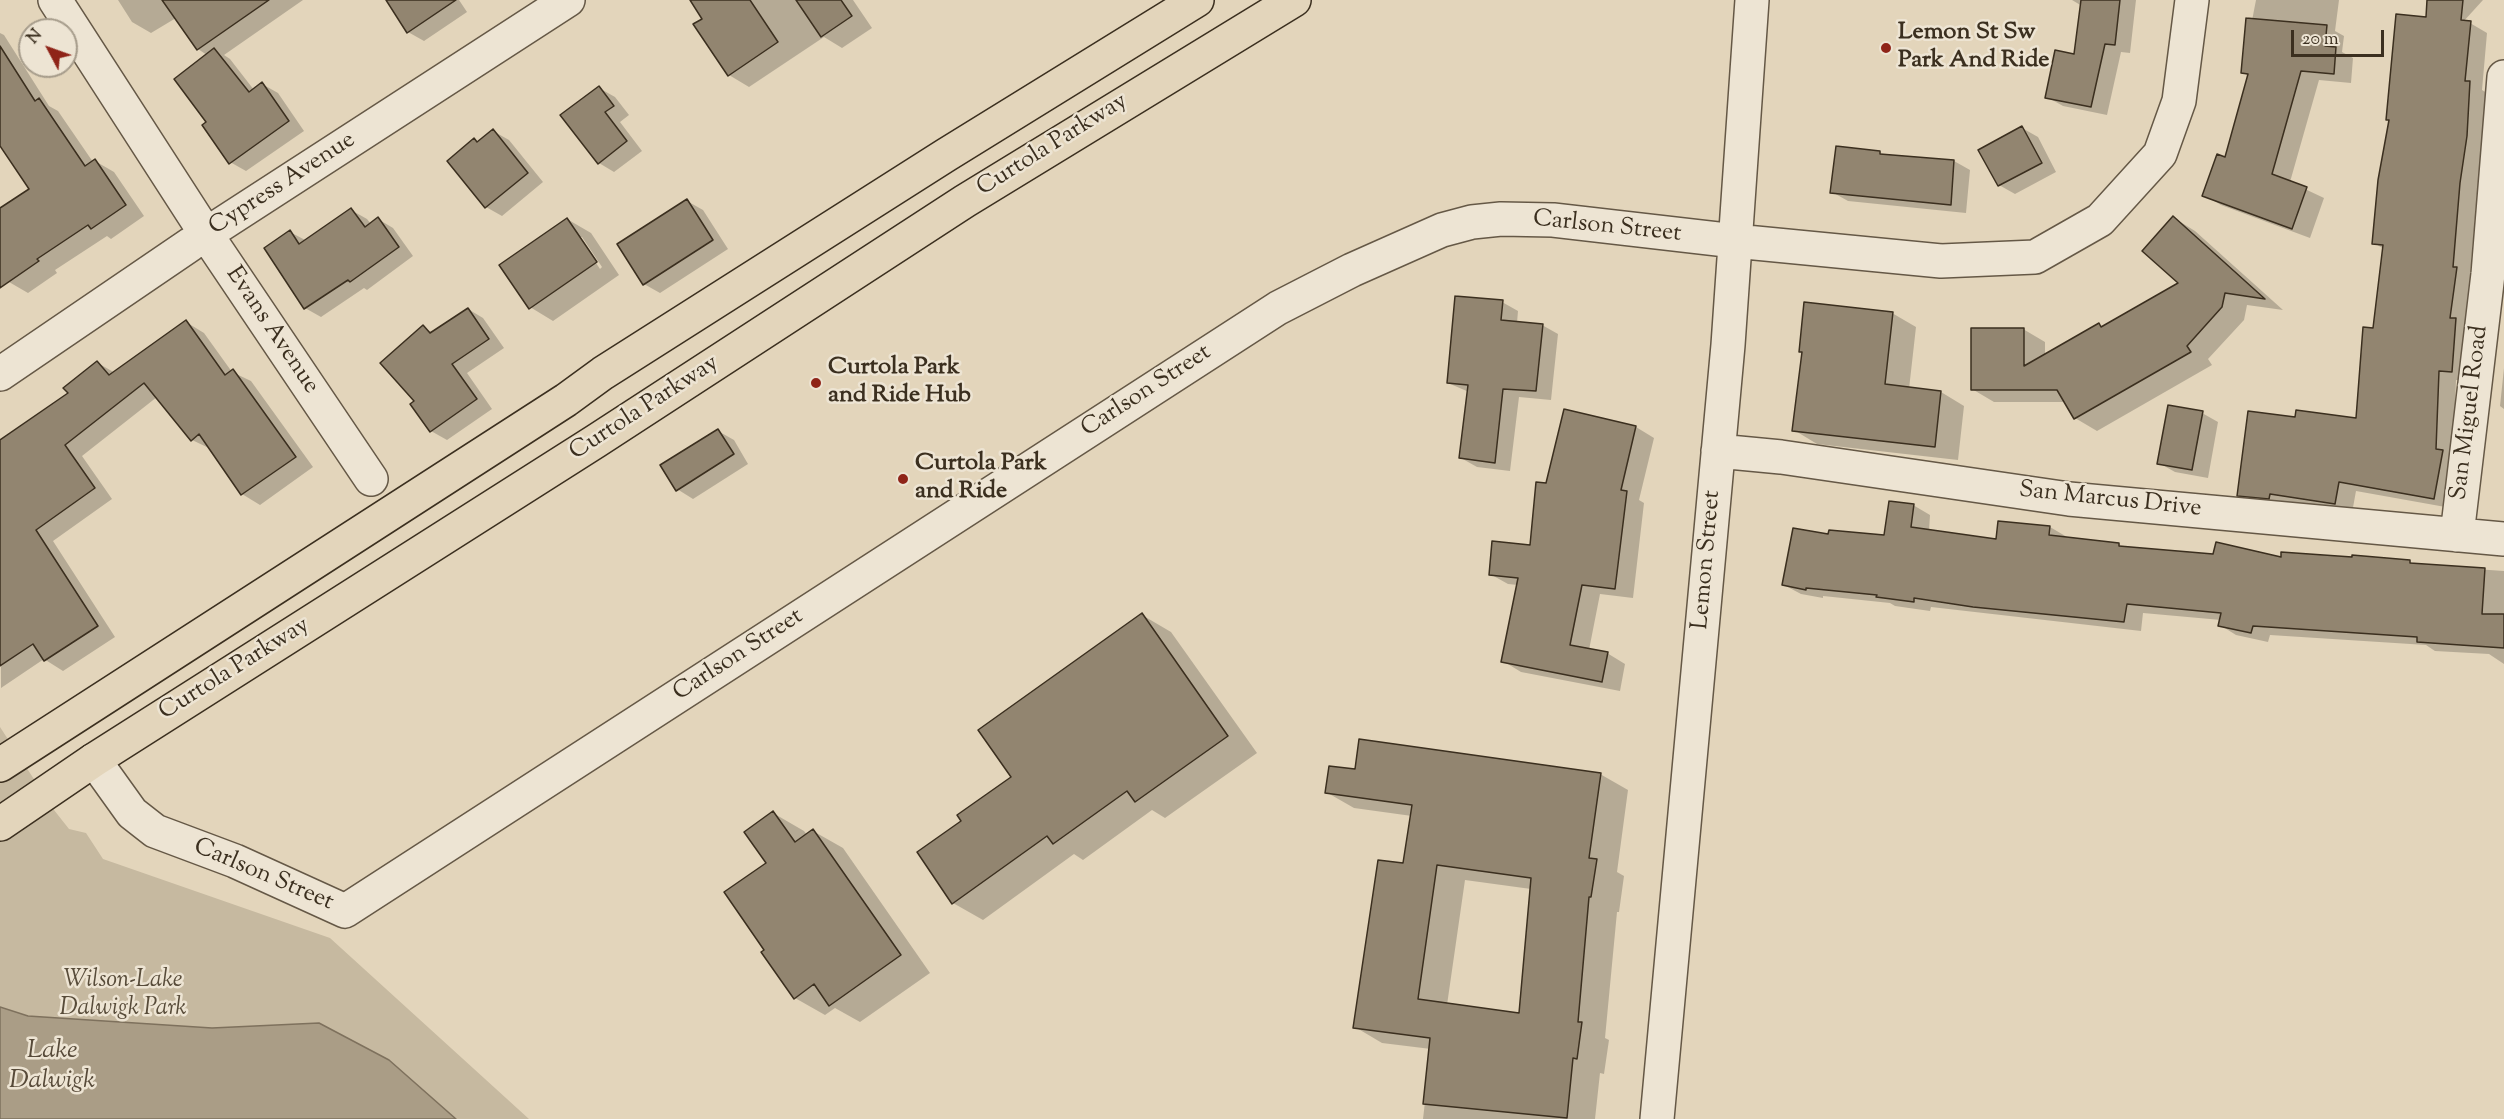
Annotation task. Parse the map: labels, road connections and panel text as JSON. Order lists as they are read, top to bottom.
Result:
{
  "streets": {
    "main road": ["Curtola Parkway"],
    "street": [
      "Cypress Avenue",
      "Carlson Street",
      "Evans Avenue",
      "San Miguel Road",
      "San Marcus Drive",
      "Lemon Street"
    ]
  },
  "crossings": [
    ["Curtola Parkway", "Carlson Street"],
    ["Cypress Avenue", "Evans Avenue"],
    ["Carlson Street", "Lemon Street"],
    ["San Miguel Road", "San Marcus Drive"],
    ["San Marcus Drive", "Lemon Street"]
  ],
  "water": ["Lake Dalwigk"],
  "parks": ["Wilson-Lake Dalwigk Park"],
  "places": ["Lemon St Sw Park And Ride", "Curtola Park and Ride Hub", "Curtola Park and Ride"],
  "scale_bar": "20 m",
  "north": "top left"
}
